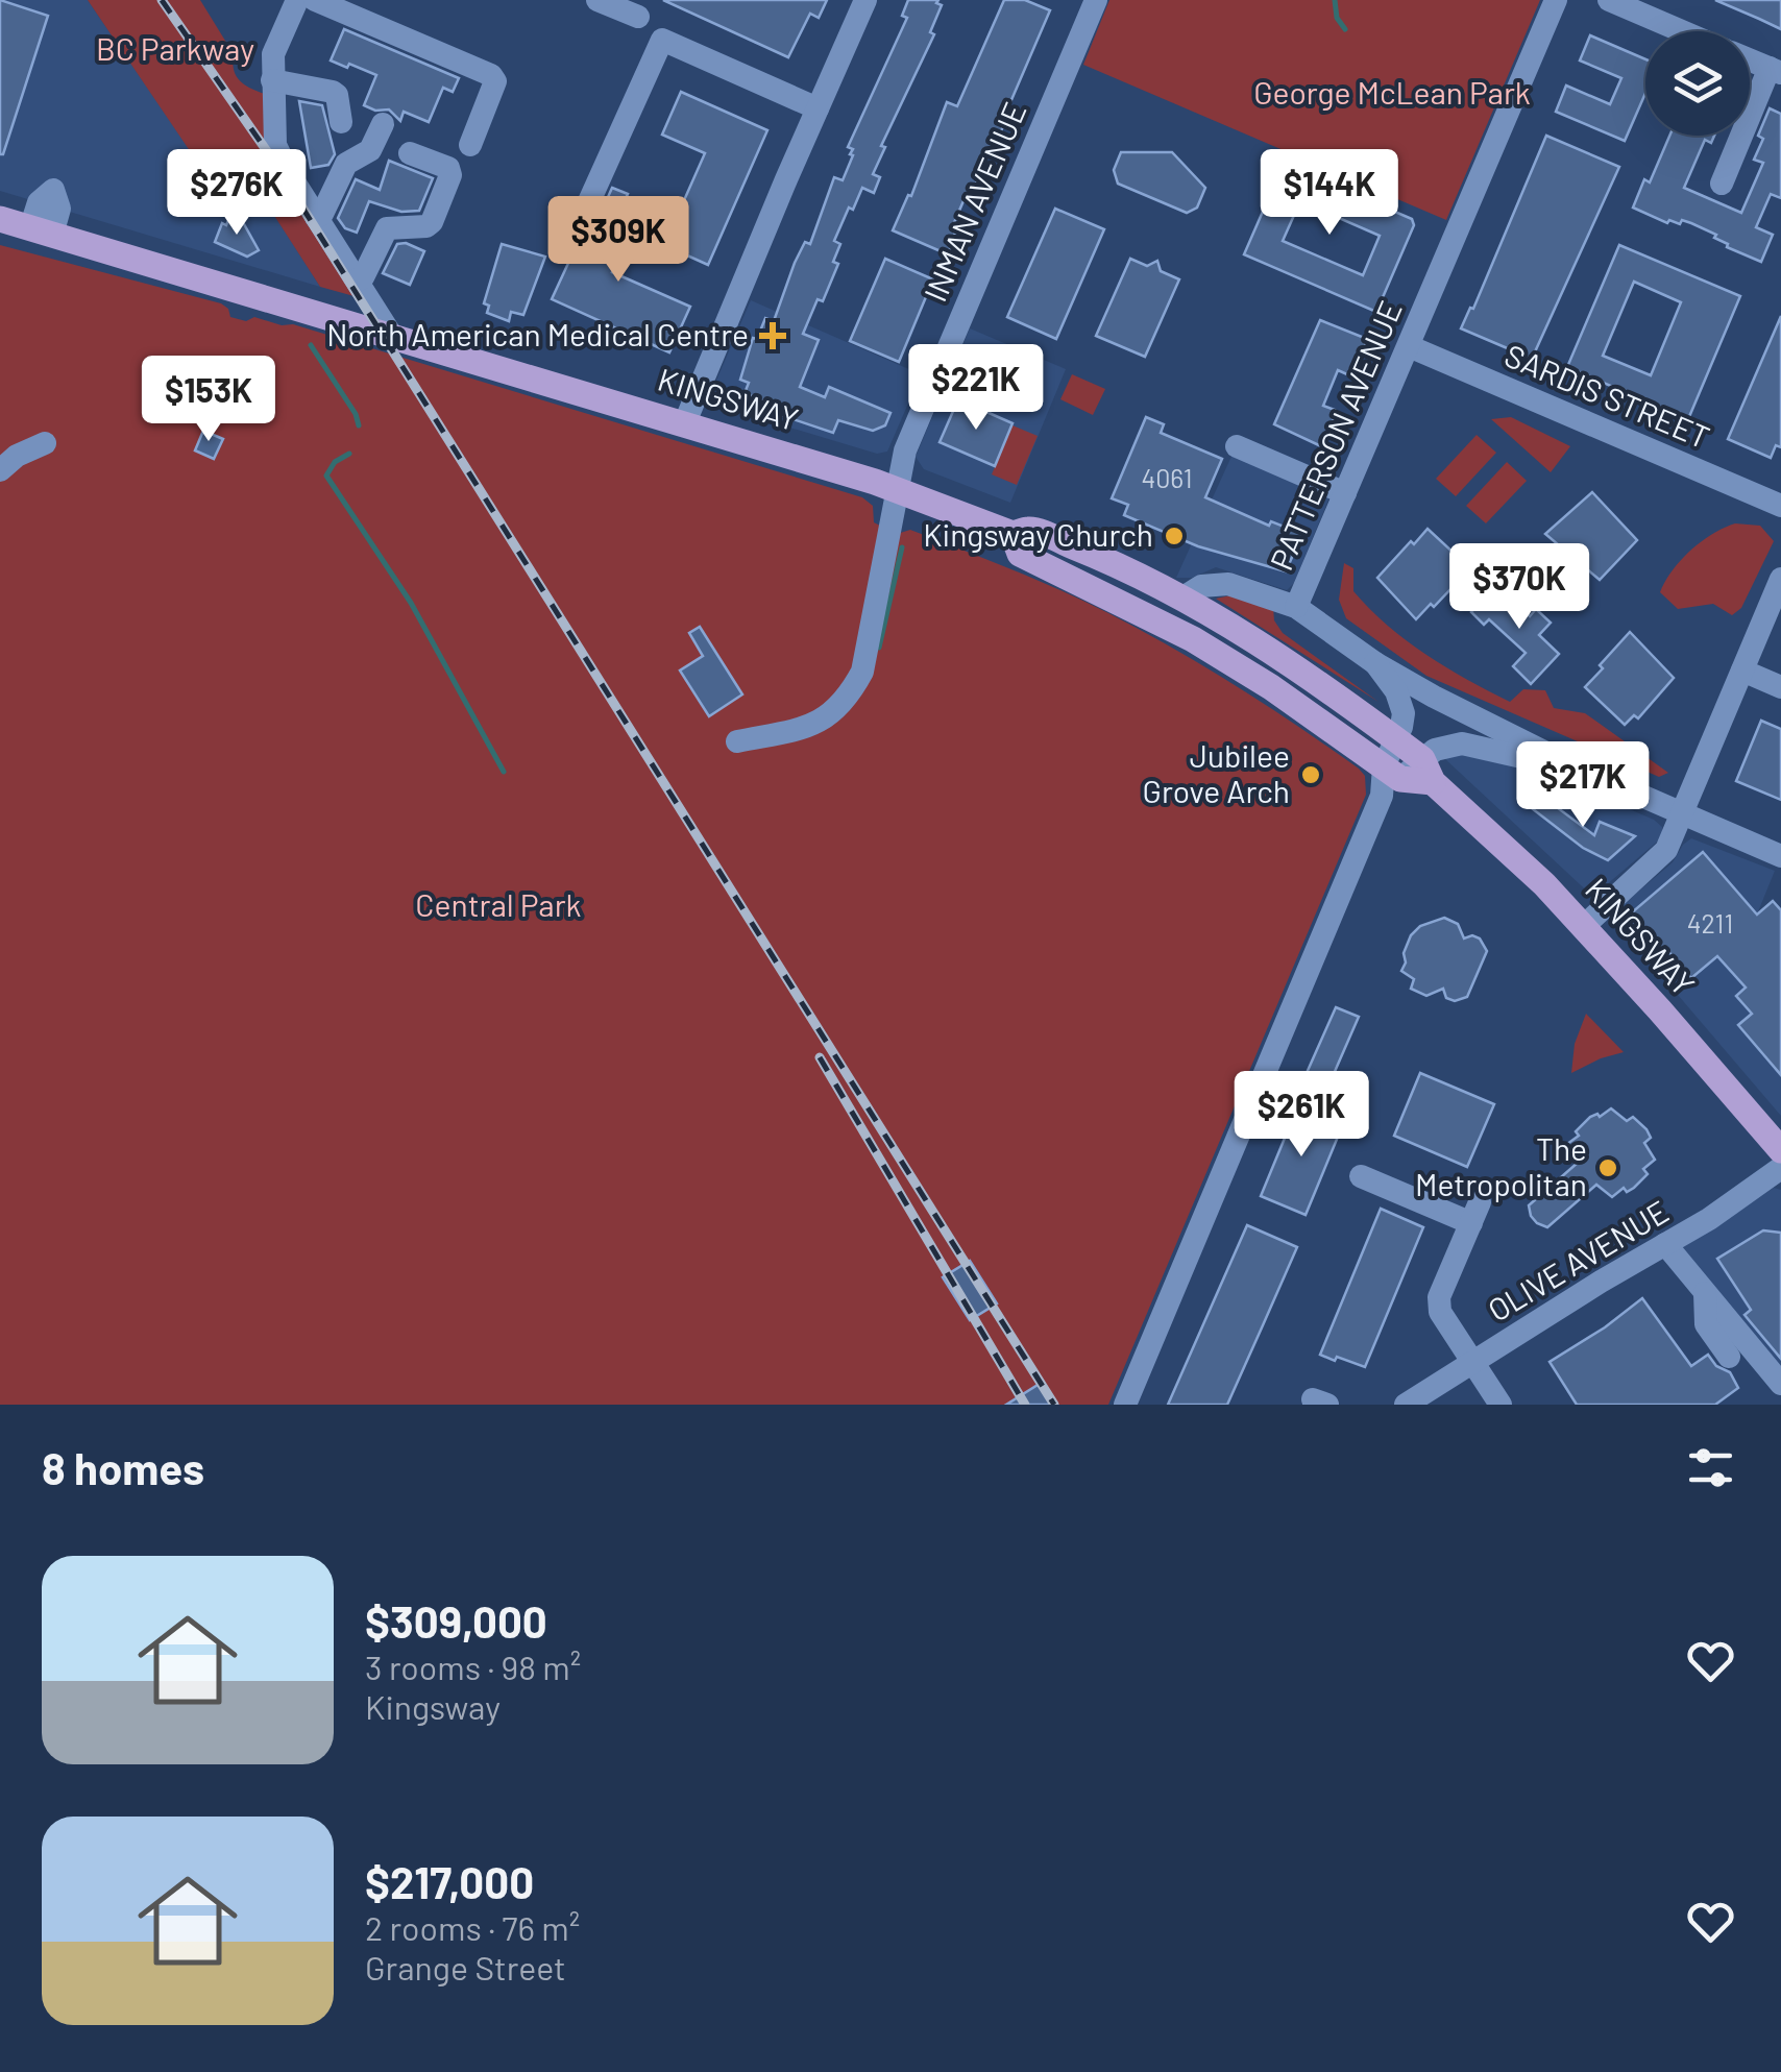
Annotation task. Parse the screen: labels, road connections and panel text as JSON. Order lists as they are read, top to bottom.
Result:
{
  "streets": {
    "main road": ["KINGSWAY"],
    "street": [
      "INMAN AVENUE",
      "SARDIS STREET",
      "PATTERSON AVENUE",
      "OLIVE AVENUE"
    ]
  },
  "crossings": [
    ["INMAN AVENUE", "KINGSWAY"],
    ["SARDIS STREET", "PATTERSON AVENUE"]
  ],
  "parks": ["BC Parkway", "George McLean Park", "Central Park"],
  "places": {
    "health": ["North American Medical Centre"],
    "other": ["Kingsway Church", "Jubilee Grove Arch", "The Metropolitan"]
  },
  "house_numbers": ["4061", "4211"],
  "page": {
    "price": [
      "$276K",
      "$144K",
      "$309K",
      "$221K",
      "$153K",
      "$370K",
      "$217K",
      "$261K"
    ],
    "heading": "8 homes",
    "list": [
      {
        "name": "$309,000",
        "note": "3 rooms · 98 m² · Kingsway"
      },
      {
        "name": "$217,000",
        "note": "2 rooms · 76 m² · Grange Street"
      }
    ]
  }
}
